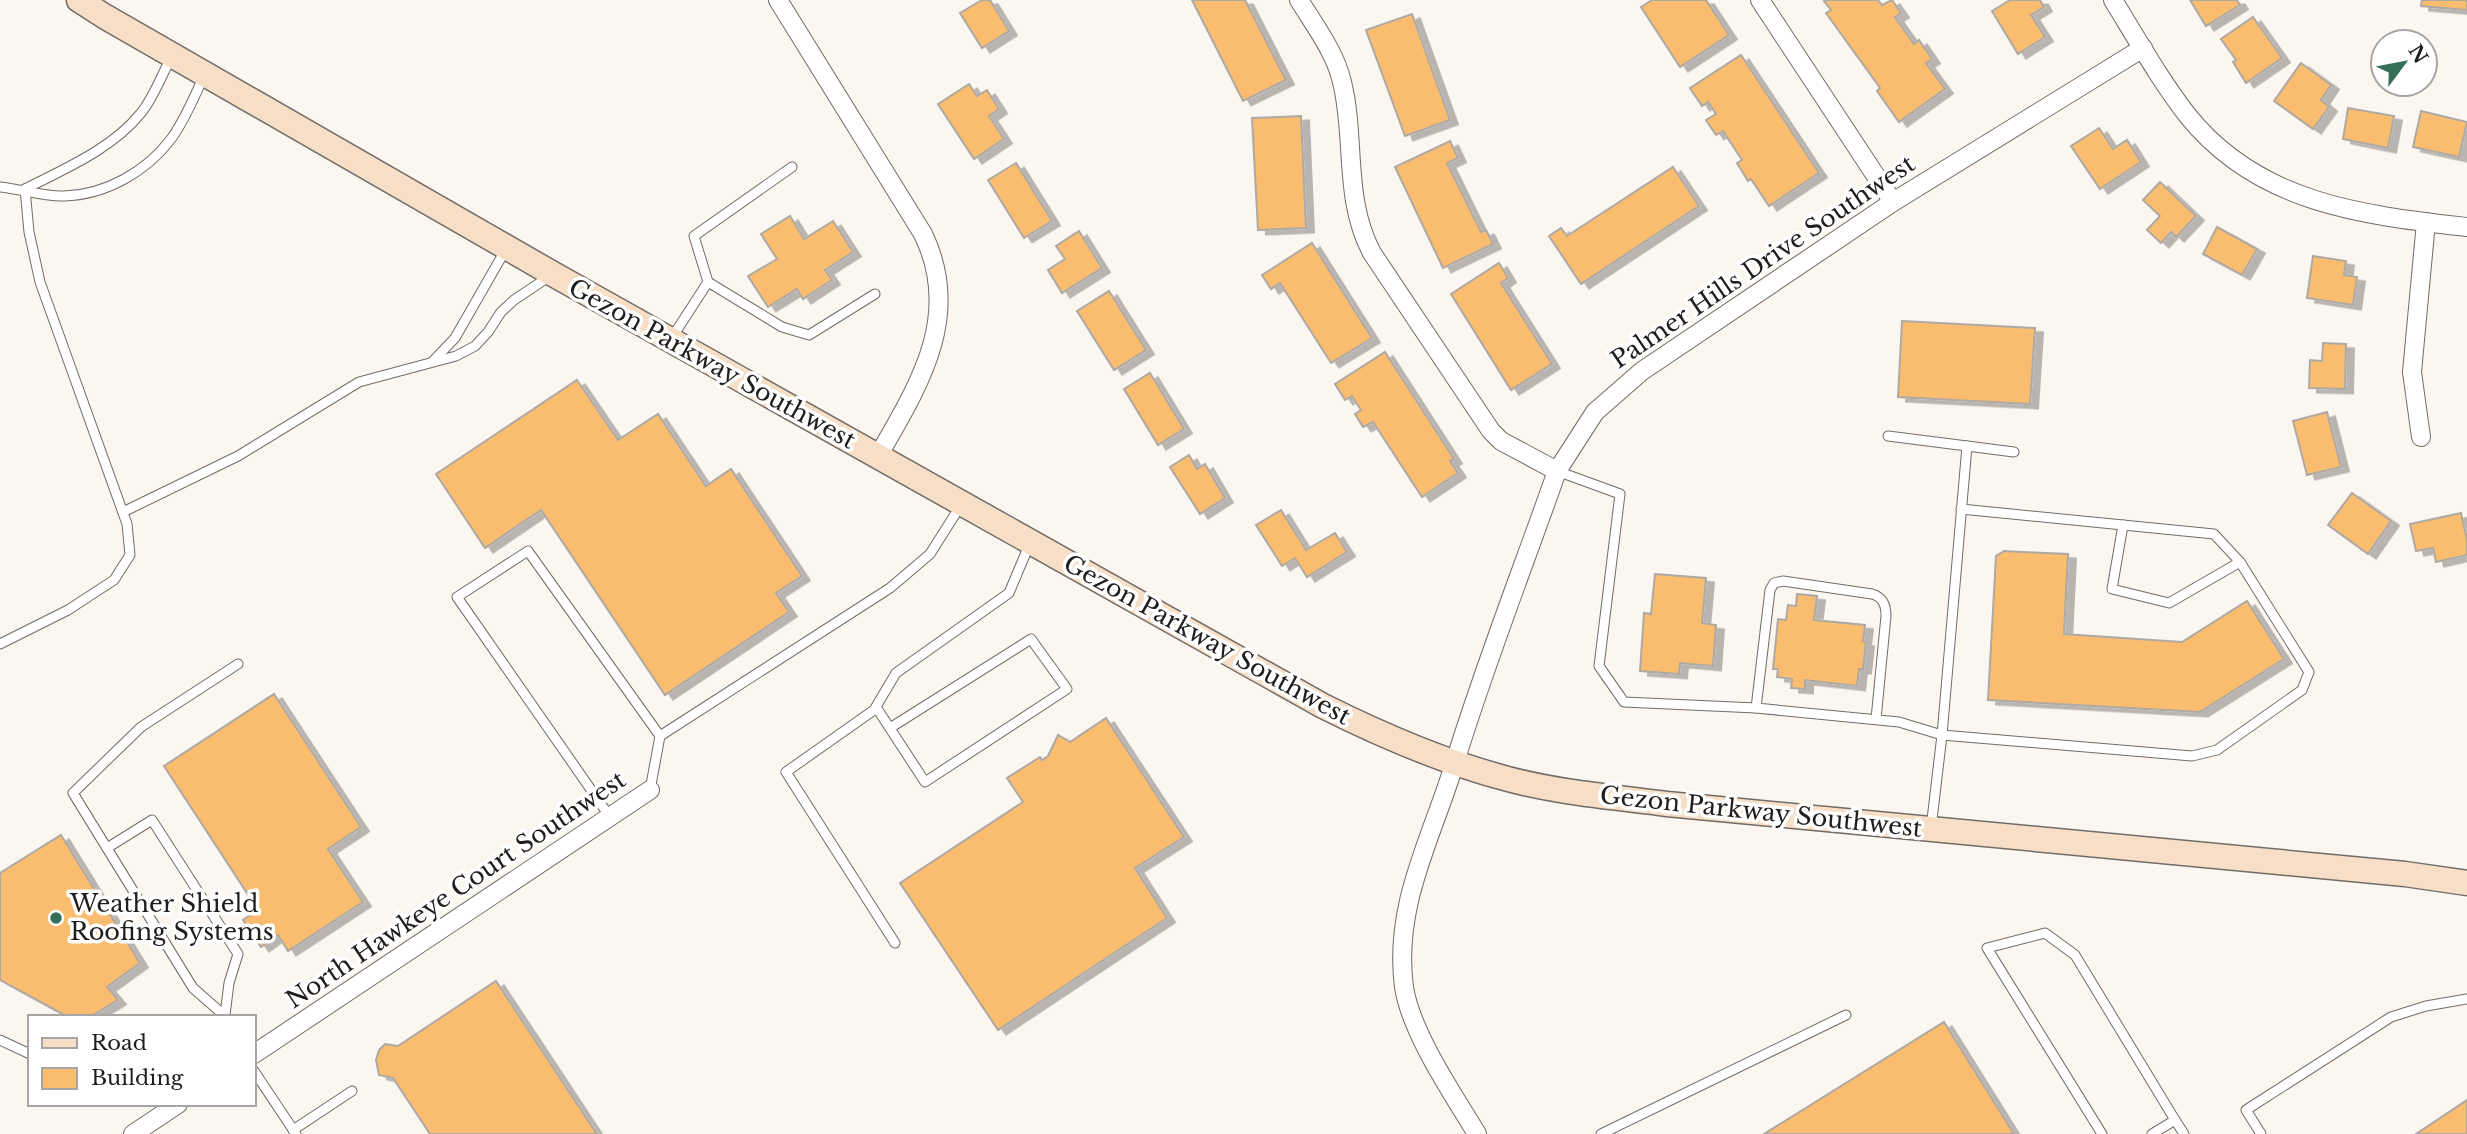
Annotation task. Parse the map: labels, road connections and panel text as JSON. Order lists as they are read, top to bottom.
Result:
{
  "streets": {
    "main road": ["Gezon Parkway Southwest"],
    "street": ["Palmer Hills Drive Southwest", "North Hawkeye Court Southwest"]
  },
  "crossings": [
    ["Palmer Hills Drive Southwest", "Gezon Parkway Southwest"]
  ],
  "places": ["Weather Shield Roofing Systems"],
  "legend": ["Road", "Building"],
  "north": "top right"
}
